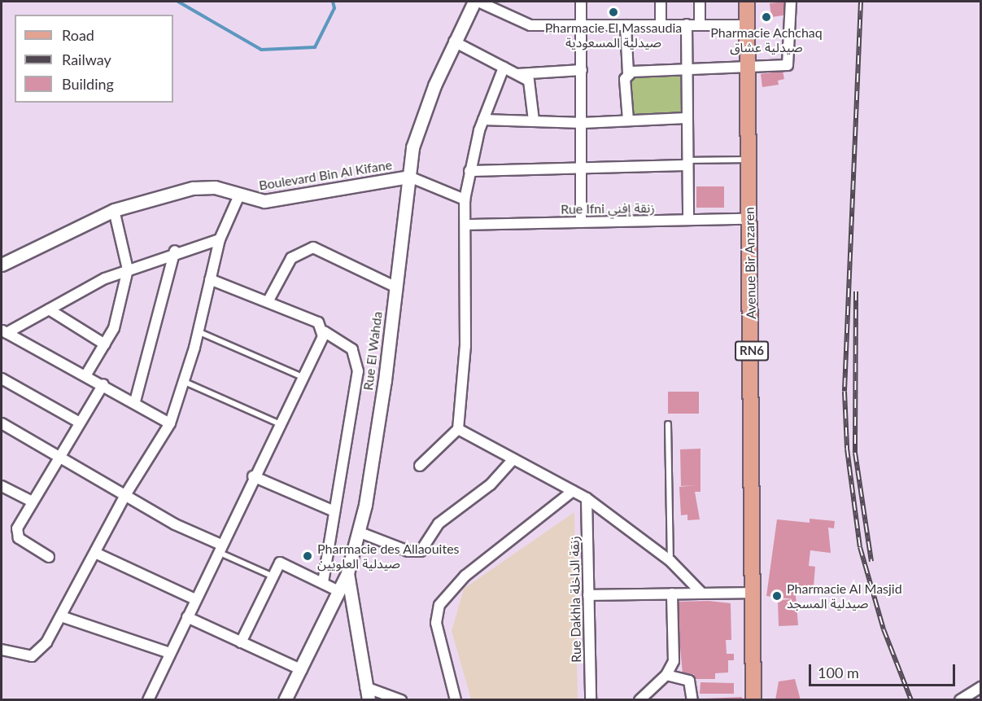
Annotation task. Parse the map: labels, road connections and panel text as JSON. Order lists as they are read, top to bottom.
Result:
{
  "streets": {
    "main road": ["Avenue Bir Anzaren", "RN6"],
    "street": [
      "Boulevard Bin Al Kifane",
      "Rue Ifni زنقة إفني",
      "Rue El Wahda",
      "Rue Dakhla زنقة الداخلة"
    ]
  },
  "crossings": [
    ["Boulevard Bin Al Kifane", "Rue El Wahda"],
    ["Rue Ifni زنقة إفني", "Avenue Bir Anzaren"]
  ],
  "places": [
    "Pharmacie El Massaudia صيدلية المسعودية",
    "Pharmacie Achchaq صيدلية عشاق",
    "Pharmacie des Allaouites صيدلية العلويين",
    "Pharmacie Al Masjid صيدلية المسجد"
  ],
  "legend": ["Road", "Railway", "Building"],
  "scale_bar": "100 m"
}
